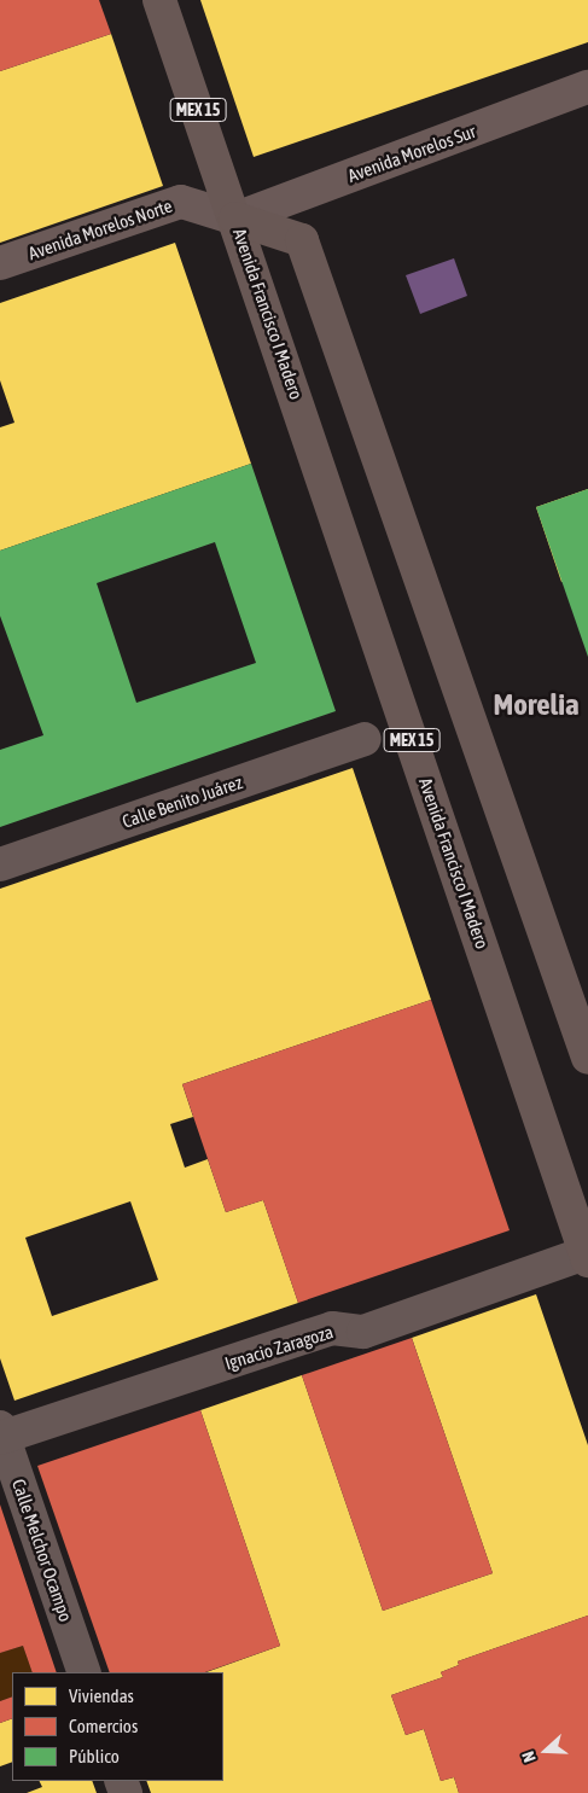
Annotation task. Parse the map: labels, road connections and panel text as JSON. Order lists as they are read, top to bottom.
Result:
{
  "streets": {
    "main road": [
      "MEX 15",
      "Avenida Morelos Sur",
      "Avenida Morelos Norte",
      "Avenida Francisco I Madero"
    ],
    "street": ["Calle Benito Juárez", "Ignacio Zaragoza", "Calle Melchor Ocampo"]
  },
  "crossings": [
    ["MEX 15", "Avenida Morelos Sur"],
    ["MEX 15", "Avenida Morelos Norte"],
    ["MEX 15", "Avenida Francisco I Madero"],
    ["Avenida Morelos Sur", "Avenida Morelos Norte"],
    ["Avenida Morelos Sur", "Avenida Francisco I Madero"],
    ["Avenida Morelos Norte", "Avenida Francisco I Madero"],
    ["Avenida Francisco I Madero", "Ignacio Zaragoza"],
    ["Ignacio Zaragoza", "Calle Melchor Ocampo"]
  ],
  "districts": ["Morelia"],
  "legend": ["Viviendas", "Comercios", "Público"],
  "north": "left"
}
